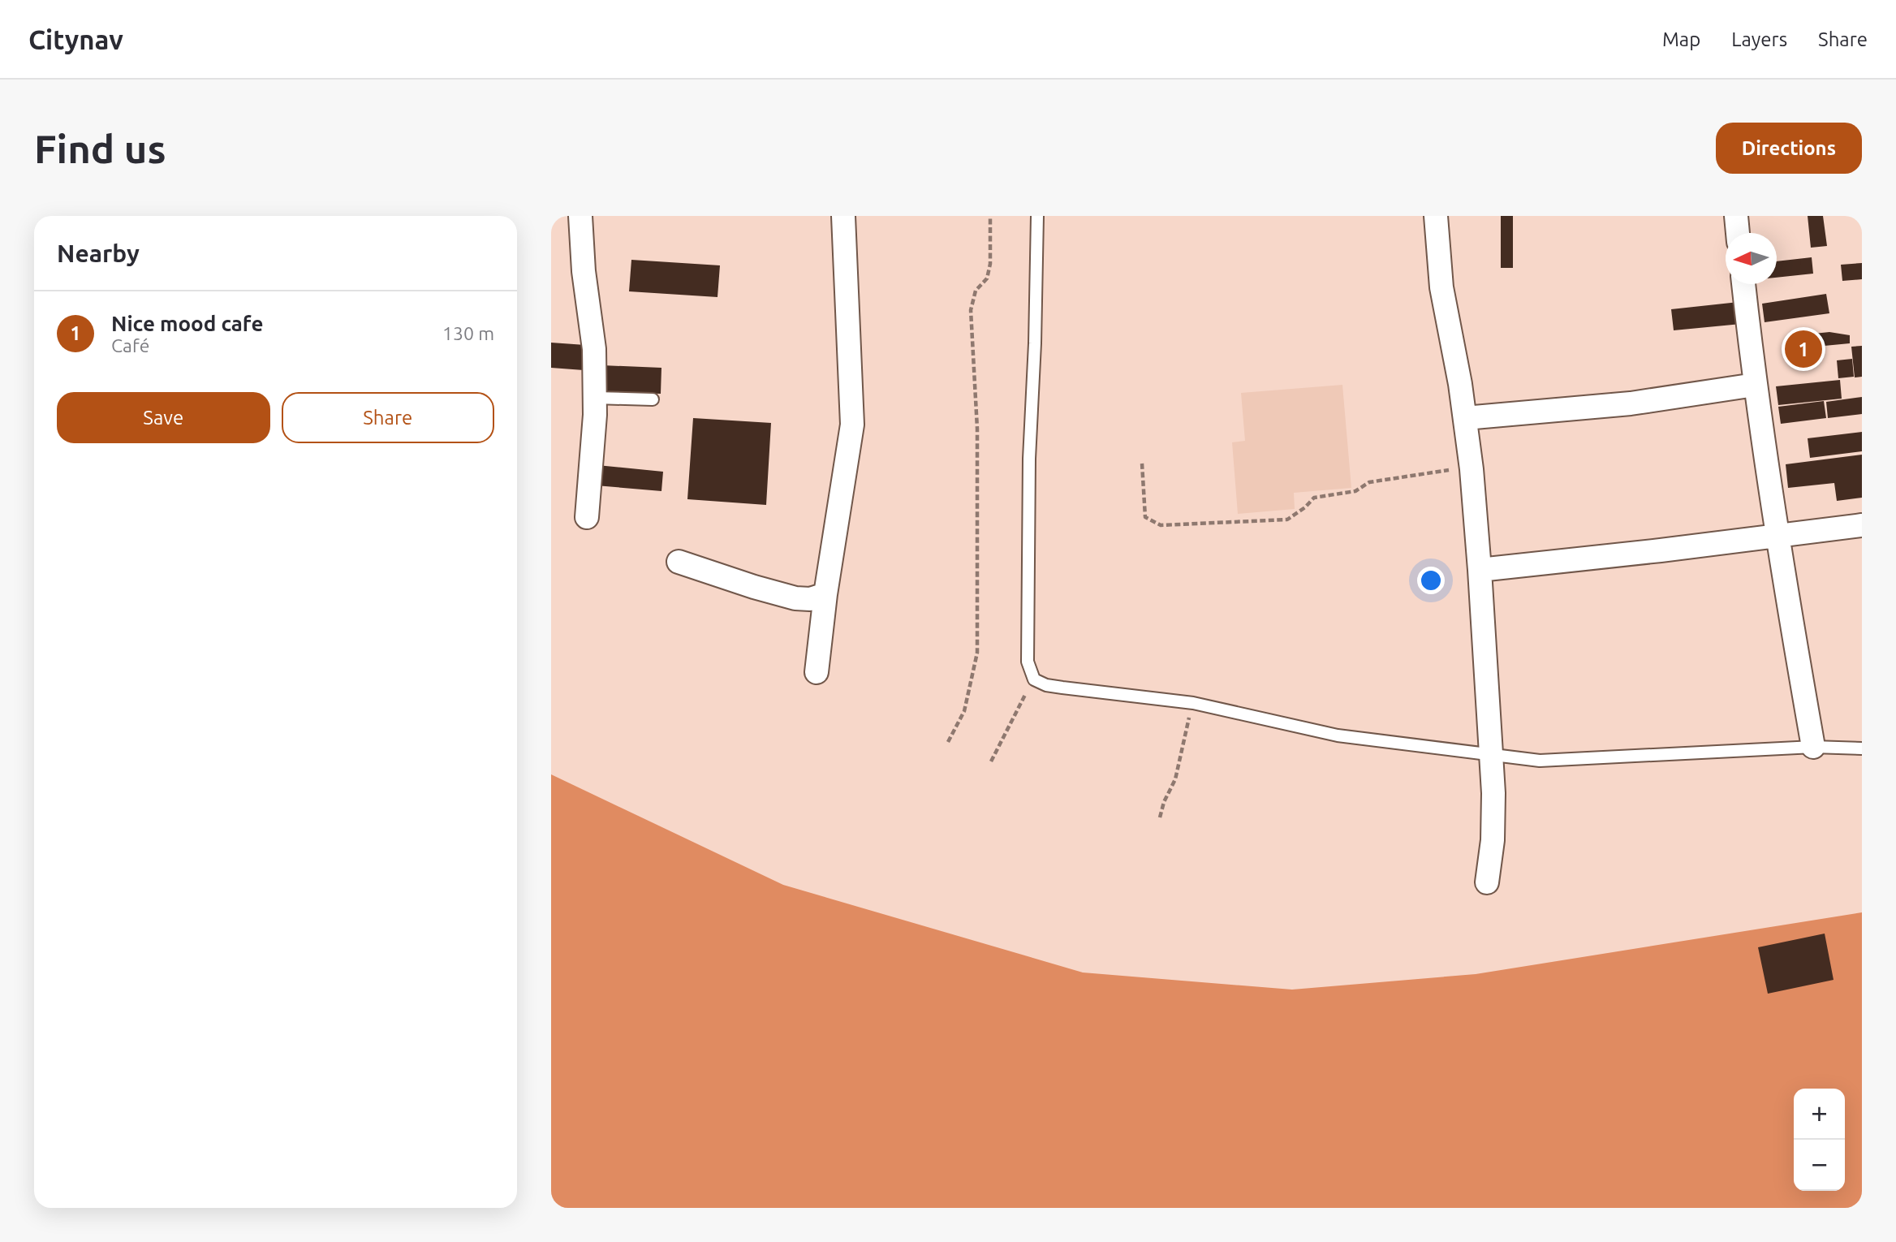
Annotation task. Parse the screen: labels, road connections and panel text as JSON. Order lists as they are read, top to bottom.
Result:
{
  "north": "left",
  "page": {
    "header": "Citynav",
    "nav": ["Map", "Layers", "Share"],
    "buttons": [
      "Directions",
      ["Save", "Share"]
    ],
    "title": "Find us",
    "heading": "Nearby",
    "list": [
      {
        "mark": "1",
        "name": "Nice mood cafe",
        "note": "Café",
        "value": "130 m"
      }
    ],
    "pins": "1",
    "map_buttons": ["+", "−"]
  }
}
